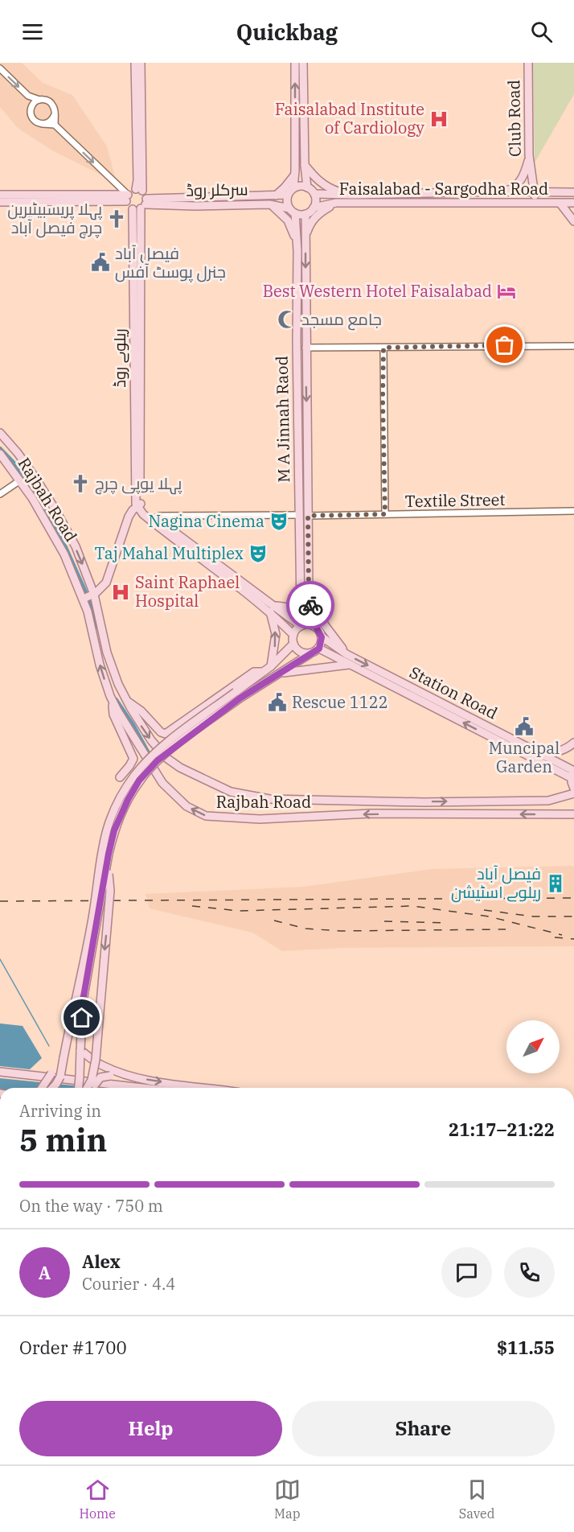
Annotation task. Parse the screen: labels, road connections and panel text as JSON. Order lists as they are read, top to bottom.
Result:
{
  "streets": {
    "main road": [
      "Club Road",
      "Faisalabad - Sargodha Road",
      "سرکلر روڈ",
      "ریلوے روڈ",
      "M A Jinnah Raod",
      "Rajbah Road",
      "Station Road"
    ],
    "street": ["Textile Street"]
  },
  "crossings": [
    ["Club Road", "Faisalabad - Sargodha Road"],
    ["Faisalabad - Sargodha Road", "سرکلر روڈ"],
    ["Faisalabad - Sargodha Road", "M A Jinnah Raod"],
    ["سرکلر روڈ", "ریلوے روڈ"],
    ["سرکلر روڈ", "M A Jinnah Raod"],
    ["M A Jinnah Raod", "Textile Street"],
    ["M A Jinnah Raod", "Station Road"]
  ],
  "places": {
    "hospital": ["Faisalabad Institute of Cardiology", "Saint Raphael Hospital"],
    "church": ["پہلا پریسبیٹیرین چرچ فیصل آباد", "پہلا یوپی چرچ"],
    "public building": ["فیصل آباد جنرل پوسٹ آفس", "Rescue 1122", "Muncipal Garden"],
    "hotel": ["Best Western Hotel Faisalabad"],
    "mosque": ["جامع مسجد"],
    "theatre": ["Nagina Cinema", "Taj Mahal Multiplex"],
    "building": ["فیصل آباد ریلوے اسٹیشن"]
  },
  "north": "top right",
  "page": {
    "header": "Quickbag",
    "heading": ["5 min", "Arriving in", "21:17–21:22"],
    "panel": [
      "Alex",
      "Courier · 4.4",
      "Order #1700",
      "$11.55"
    ],
    "bar": "On the way · 750 m",
    "round": "A",
    "buttons": ["Help", "Share"],
    "tabs": ["Home", "Map", "Saved"]
  }
}
